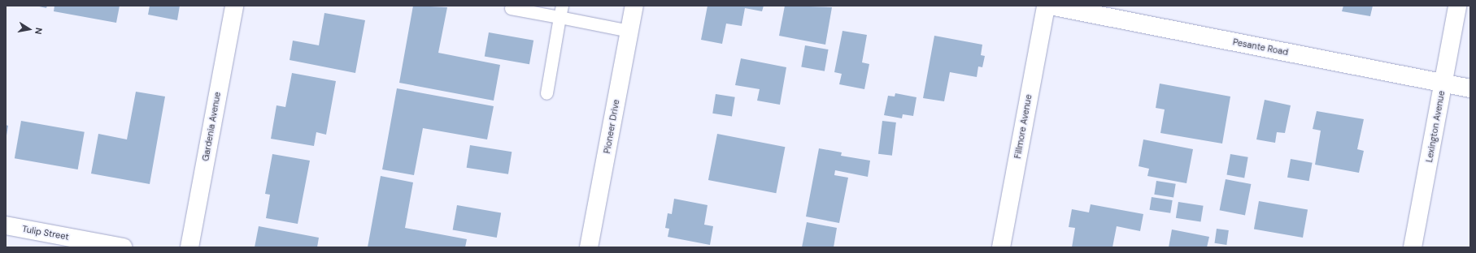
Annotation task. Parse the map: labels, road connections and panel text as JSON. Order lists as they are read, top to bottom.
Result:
{
  "streets": {
    "street": [
      "Pesante Road",
      "Gardenia Avenue",
      "Pioneer Drive",
      "Fillmore Avenue",
      "Lexington Avenue",
      "Tulip Street"
    ]
  },
  "crossings": [
    ["Pesante Road", "Lexington Avenue"]
  ],
  "north": "right"
}
